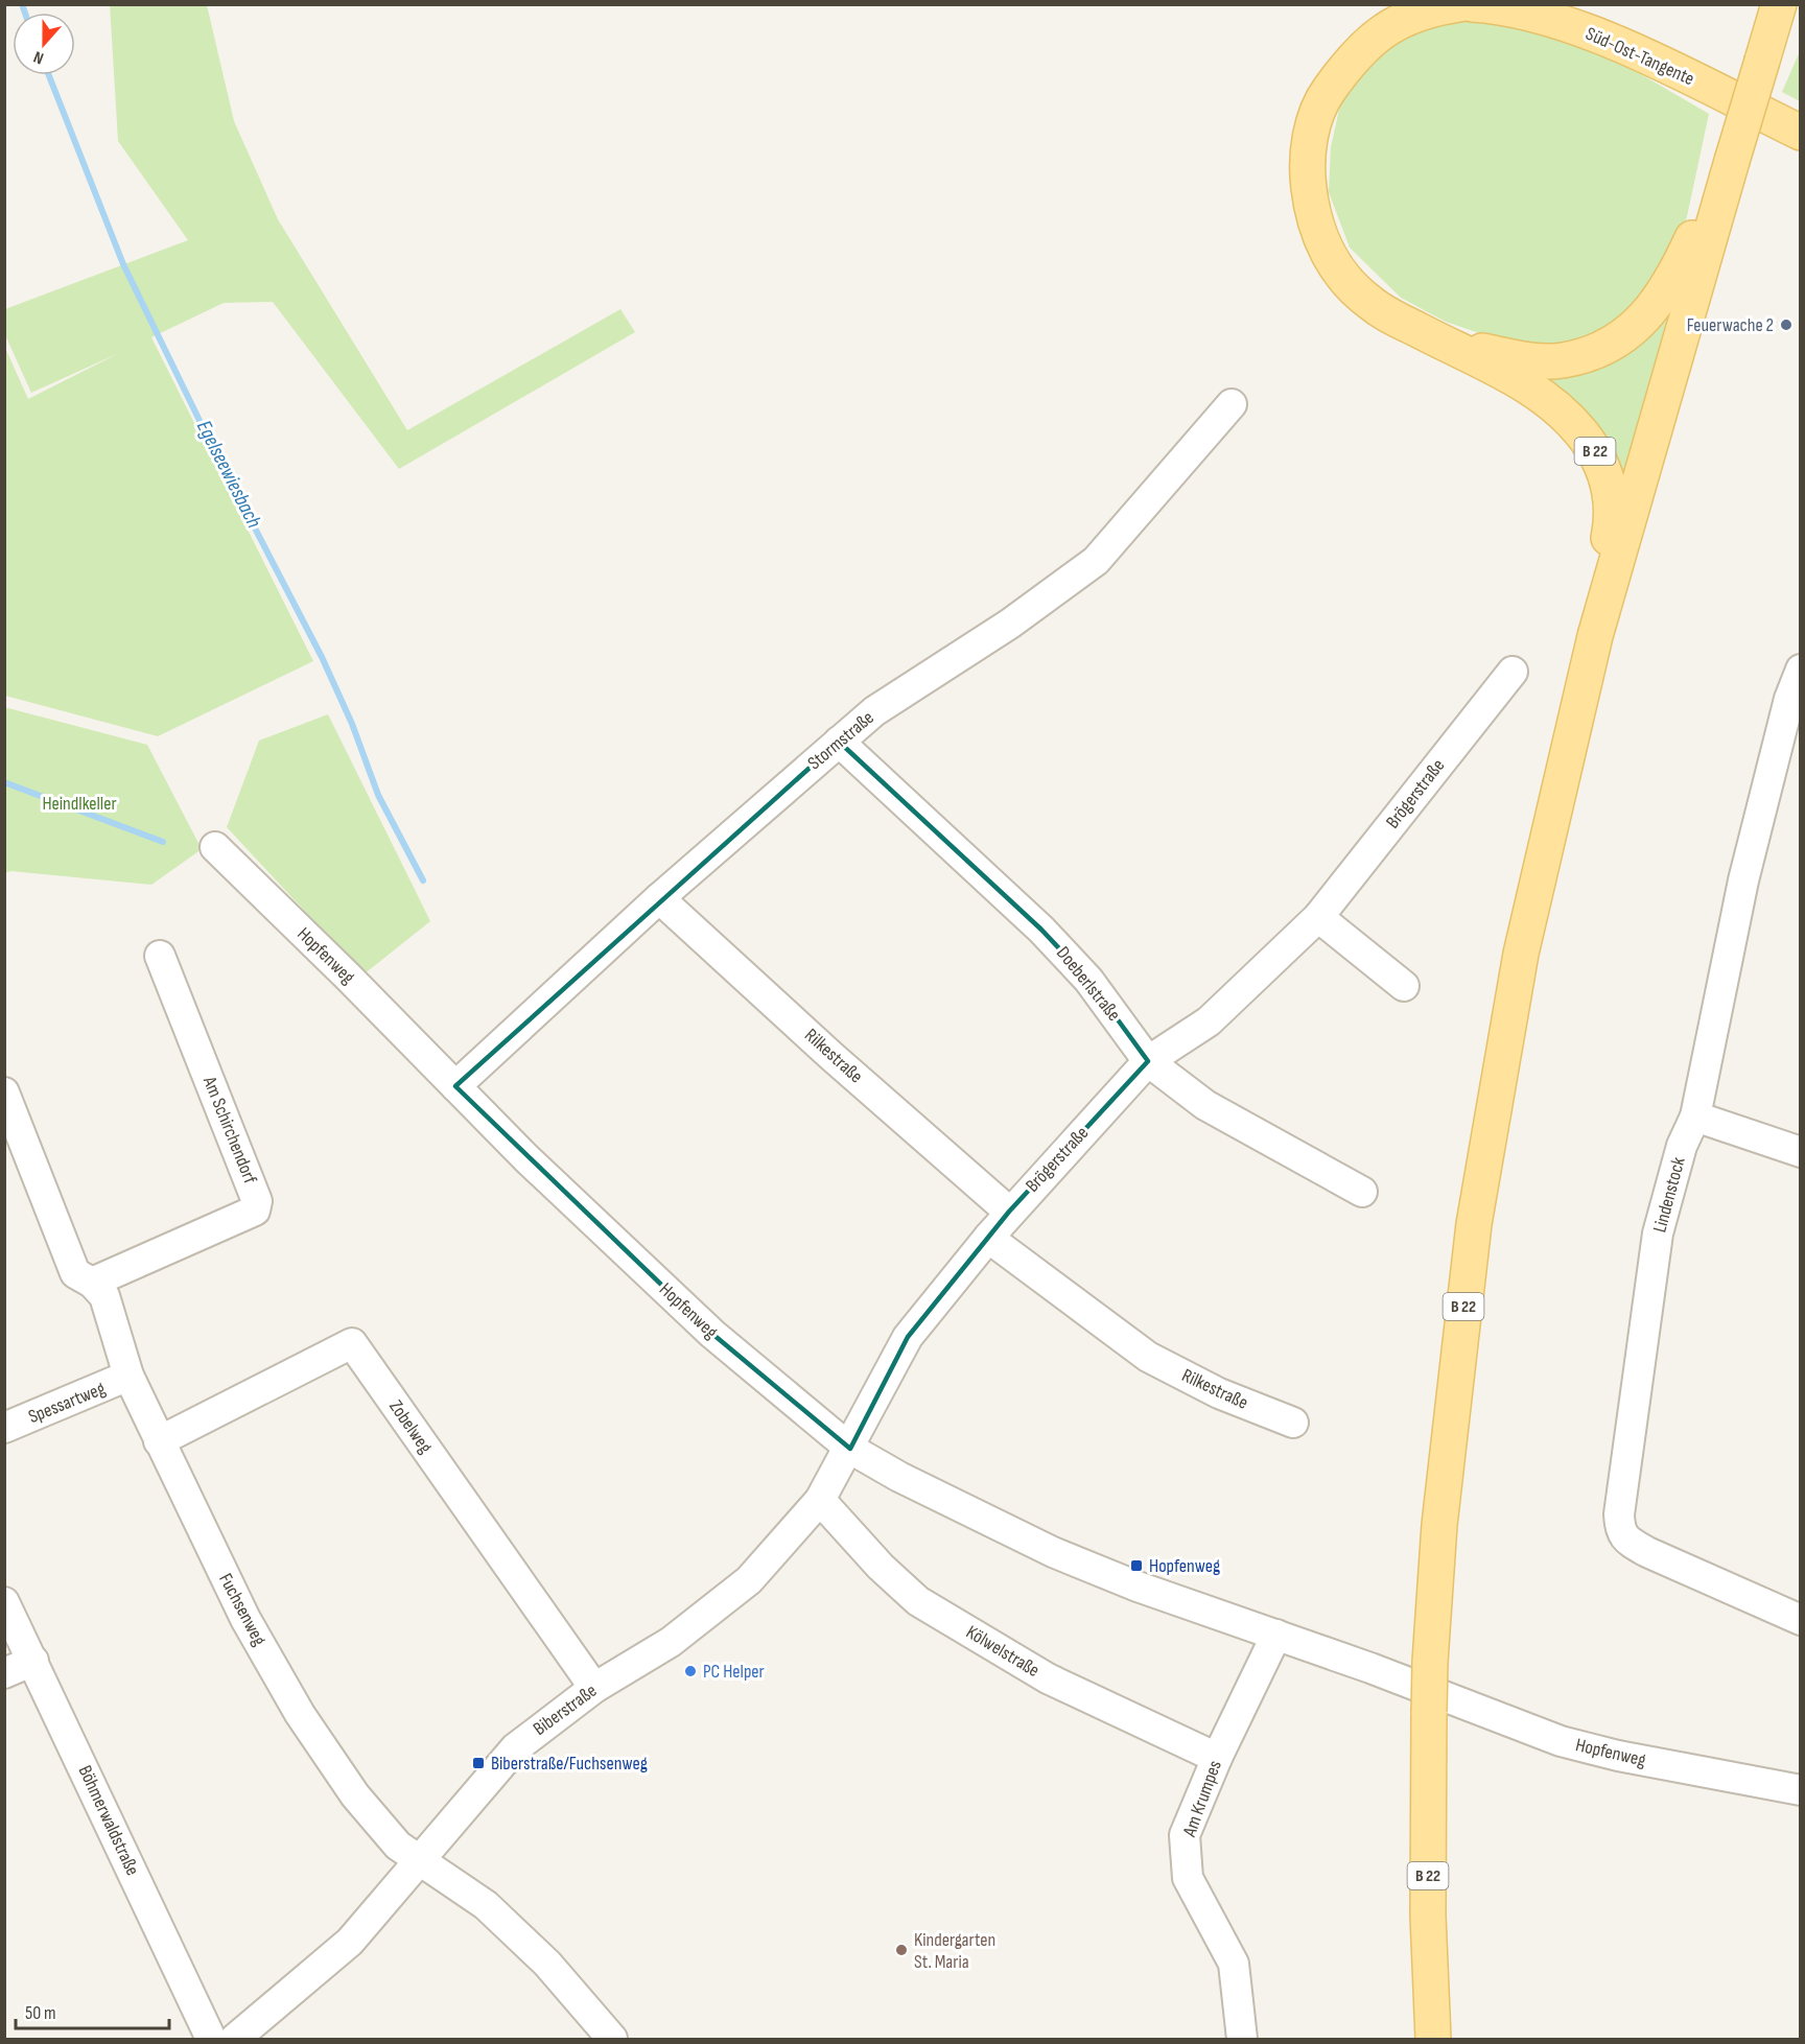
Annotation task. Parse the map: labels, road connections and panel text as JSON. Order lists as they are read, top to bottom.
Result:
{
  "streets": {
    "main road": ["Süd-Ost-Tangente", "B 22"],
    "street": [
      "Stormstraße",
      "Brögerstraße",
      "Hopfenweg",
      "Doeberlstraße",
      "Rilkestraße",
      "Am Schirchendorf",
      "Lindenstock",
      "Spessartweg",
      "Zobelweg",
      "Fuchsenweg",
      "Kölwelstraße",
      "Biberstraße",
      "Am Krumpes",
      "Böhmerwaldstraße"
    ]
  },
  "crossings": [
    ["Süd-Ost-Tangente", "B 22"],
    ["Stormstraße", "Hopfenweg"],
    ["Stormstraße", "Doeberlstraße"],
    ["Stormstraße", "Rilkestraße"],
    ["Brögerstraße", "Hopfenweg"],
    ["Brögerstraße", "Doeberlstraße"],
    ["Brögerstraße", "Rilkestraße"],
    ["Brögerstraße", "Biberstraße"],
    ["Hopfenweg", "Biberstraße"],
    ["Hopfenweg", "Am Krumpes"],
    ["Am Schirchendorf", "Fuchsenweg"],
    ["Spessartweg", "Fuchsenweg"],
    ["Zobelweg", "Fuchsenweg"],
    ["Zobelweg", "Biberstraße"],
    ["Fuchsenweg", "Biberstraße"],
    ["Kölwelstraße", "Biberstraße"],
    ["Kölwelstraße", "Am Krumpes"]
  ],
  "water": ["Egelseewiesbach"],
  "parks": ["Heindlkeller"],
  "places": {
    "other": ["Feuerwache 2", "PC Helper", "Kindergarten St. Maria"],
    "transit": ["Hopfenweg", "Biberstraße/Fuchsenweg"]
  },
  "scale_bar": "50 m",
  "north": "bottom"
}
